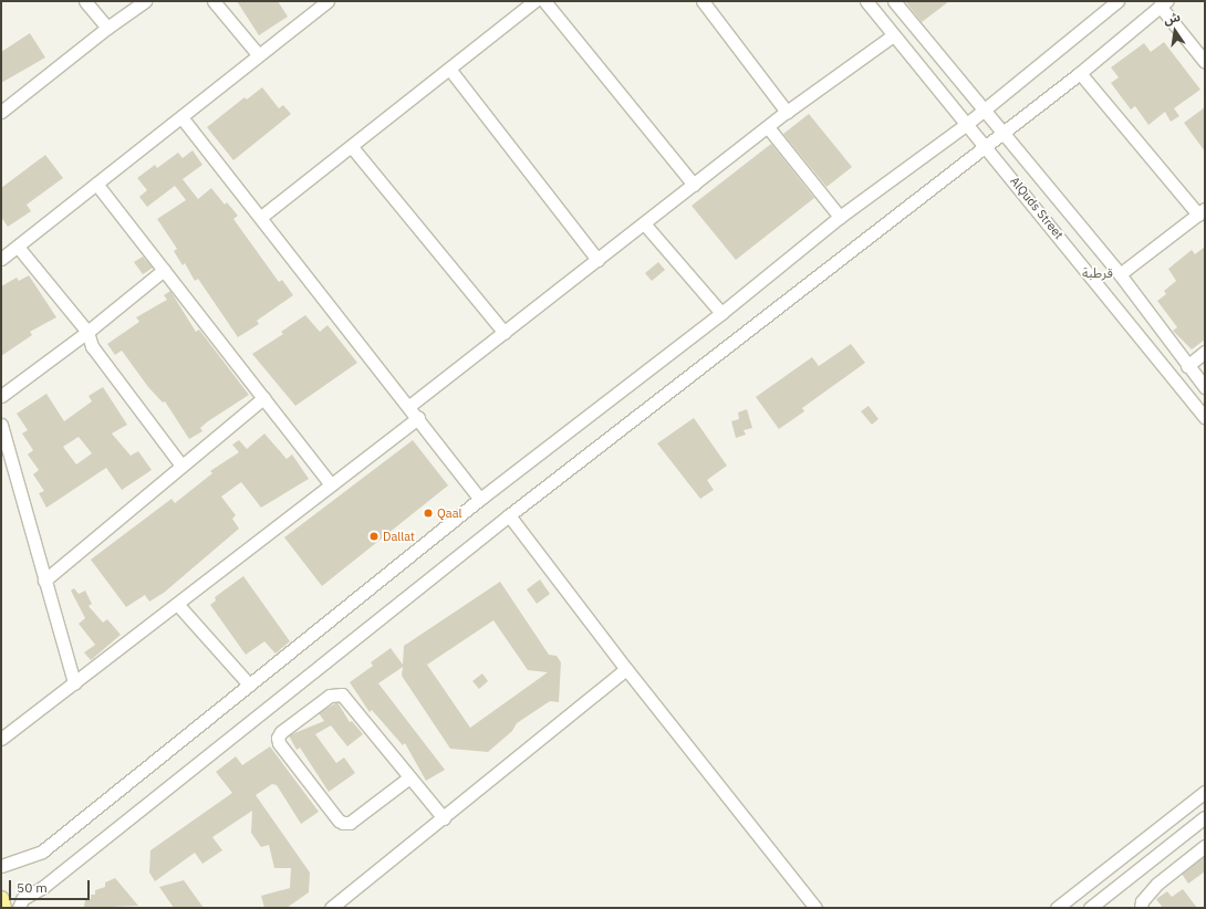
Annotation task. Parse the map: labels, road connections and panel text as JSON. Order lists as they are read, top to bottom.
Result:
{
  "streets": {
    "street": ["AlQuds Street"]
  },
  "districts": ["قرطبة"],
  "places": ["Qaal", "Dallat"],
  "scale_bar": "50 m",
  "north": "top"
}
